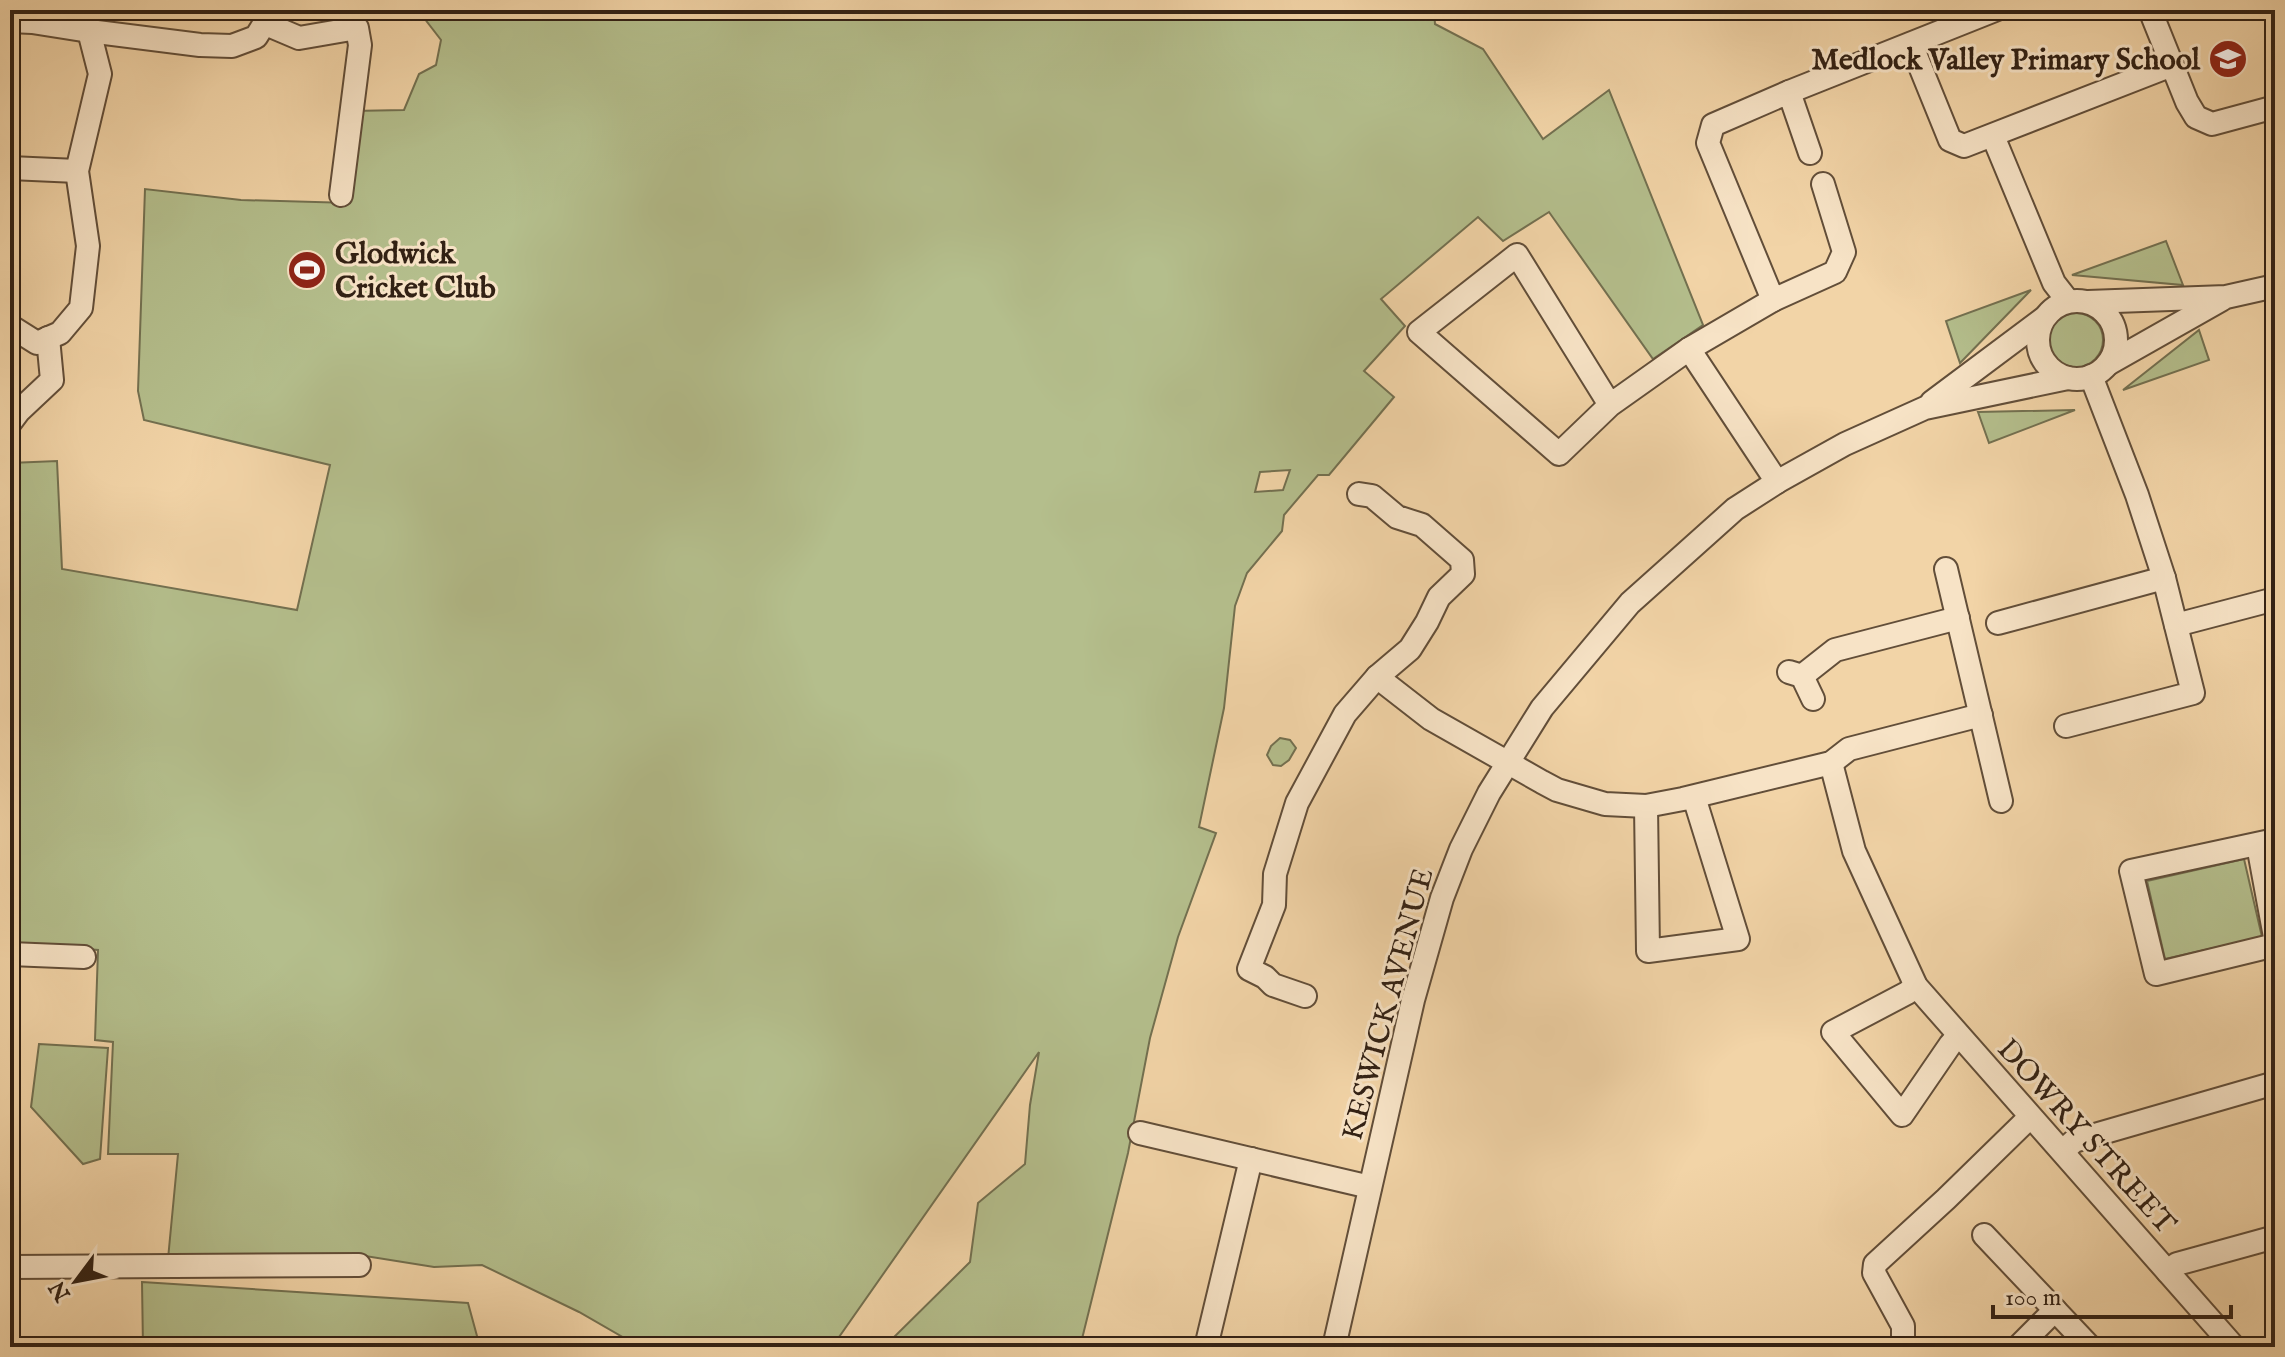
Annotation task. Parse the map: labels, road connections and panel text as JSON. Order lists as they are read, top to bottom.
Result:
{
  "streets": {
    "street": ["KESWICK AVENUE", "DOWRY STREET"]
  },
  "places": {
    "school or university": ["Medlock Valley Primary School"],
    "sports": ["Glodwick Cricket Club"]
  },
  "scale_bar": "100 m",
  "north": "bottom left"
}
